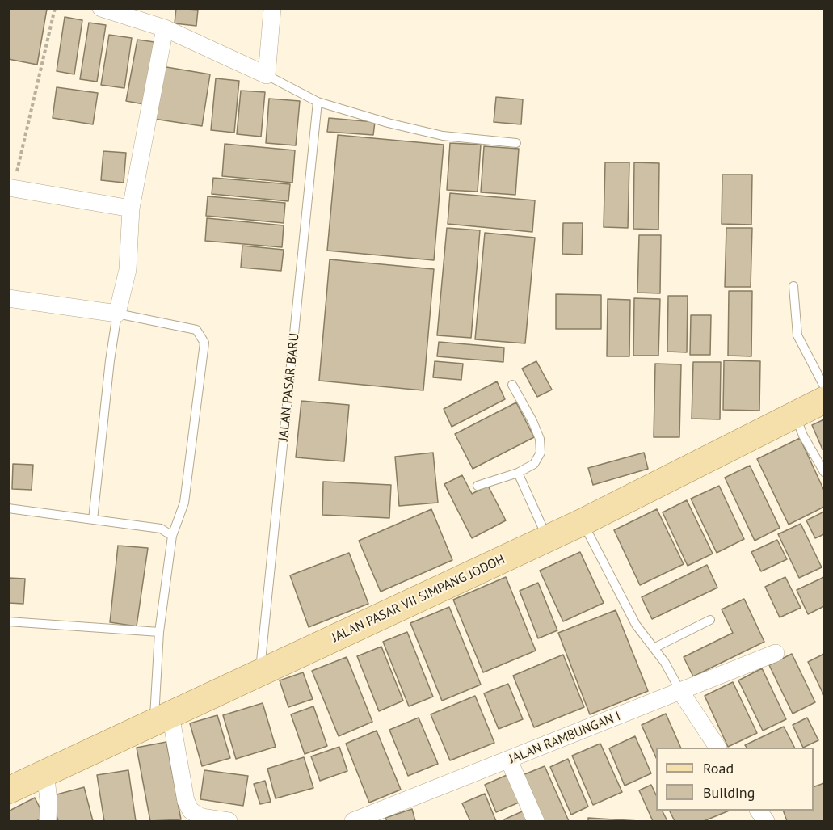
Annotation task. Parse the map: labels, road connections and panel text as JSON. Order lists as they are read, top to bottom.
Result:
{
  "streets": {
    "main road": ["JALAN PASAR VII SIMPANG JODOH"],
    "street": ["JALAN RAMBUNGAN I"],
    "lane": ["JALAN PASAR BARU"]
  },
  "crossings": [
    ["JALAN PASAR BARU", "JALAN PASAR VII SIMPANG JODOH"]
  ],
  "legend": ["Road", "Building"]
}
